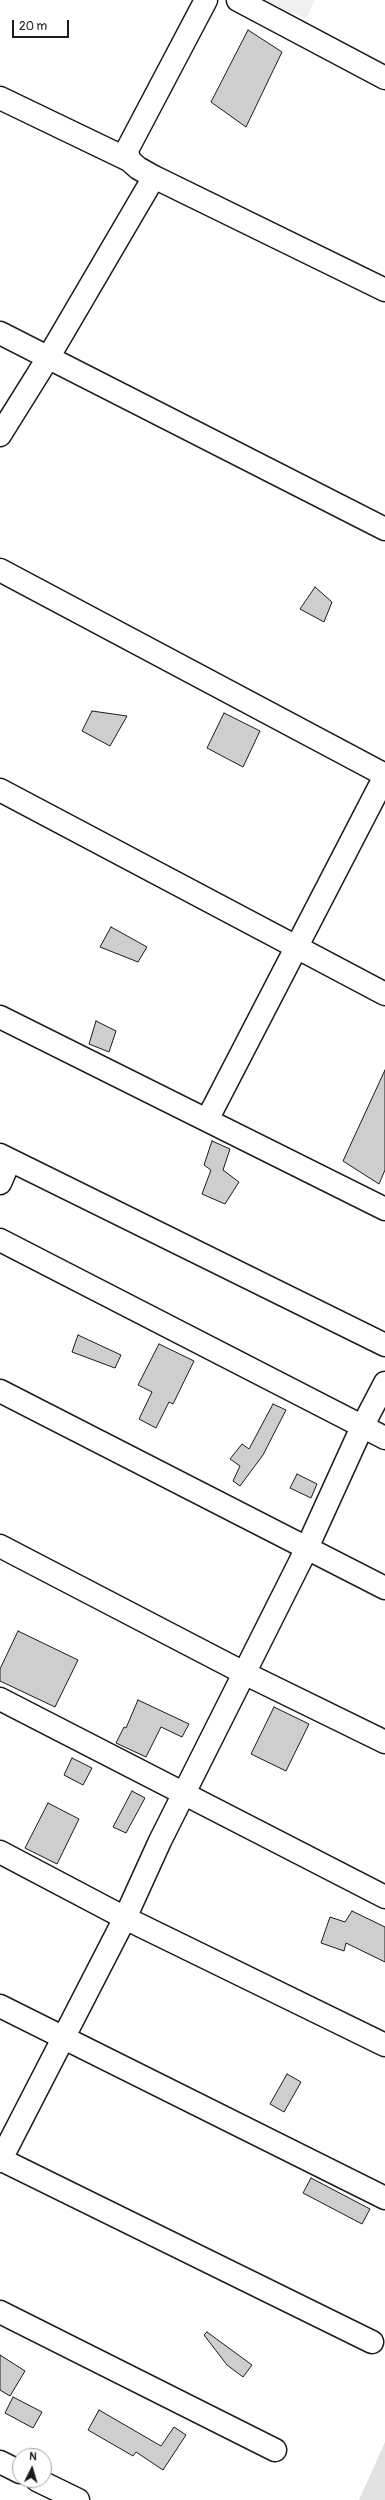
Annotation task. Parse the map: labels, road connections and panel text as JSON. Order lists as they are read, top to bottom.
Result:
{
  "scale_bar": "20 m",
  "north": "top"
}
